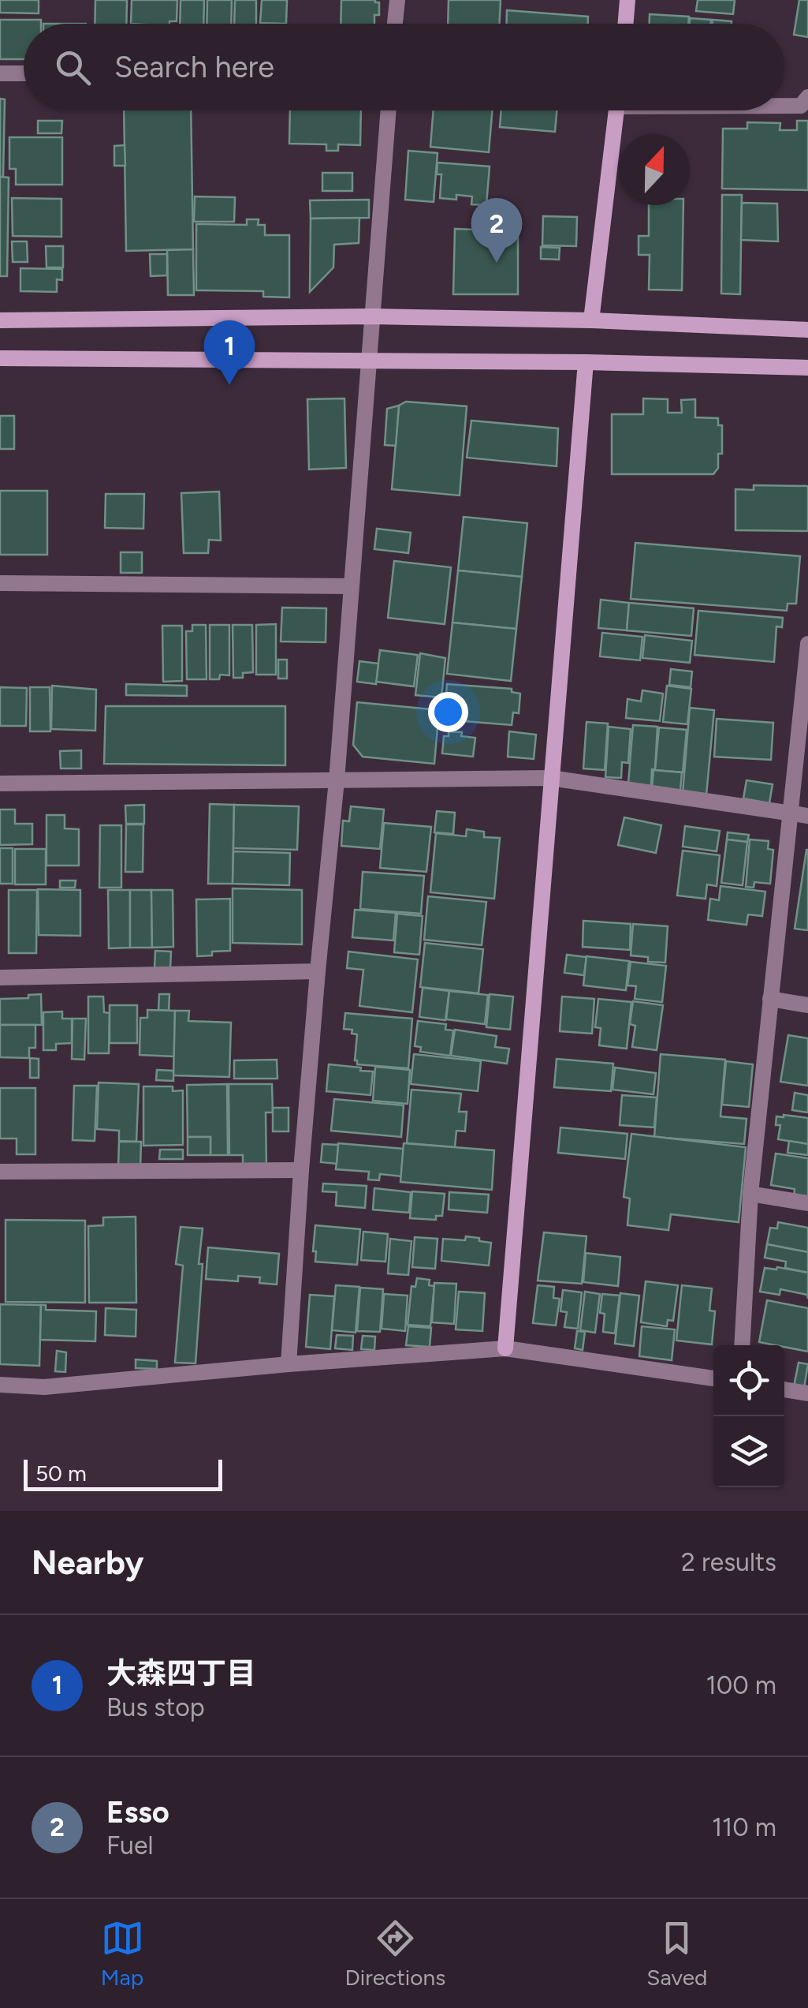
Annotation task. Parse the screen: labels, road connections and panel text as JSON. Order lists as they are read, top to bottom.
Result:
{
  "scale_bar": "50 m",
  "north": "top",
  "page": {
    "search": "Search here",
    "pins": ["2", "1"],
    "scale": "50 m",
    "heading": ["Nearby", "2 results"],
    "list": [
      {
        "mark": "1",
        "name": "大森四丁目",
        "note": "Bus stop",
        "value": "100 m"
      },
      {
        "mark": "2",
        "name": "Esso",
        "note": "Fuel",
        "value": "110 m"
      }
    ],
    "nav": ["Map", "Directions", "Saved"]
  }
}
